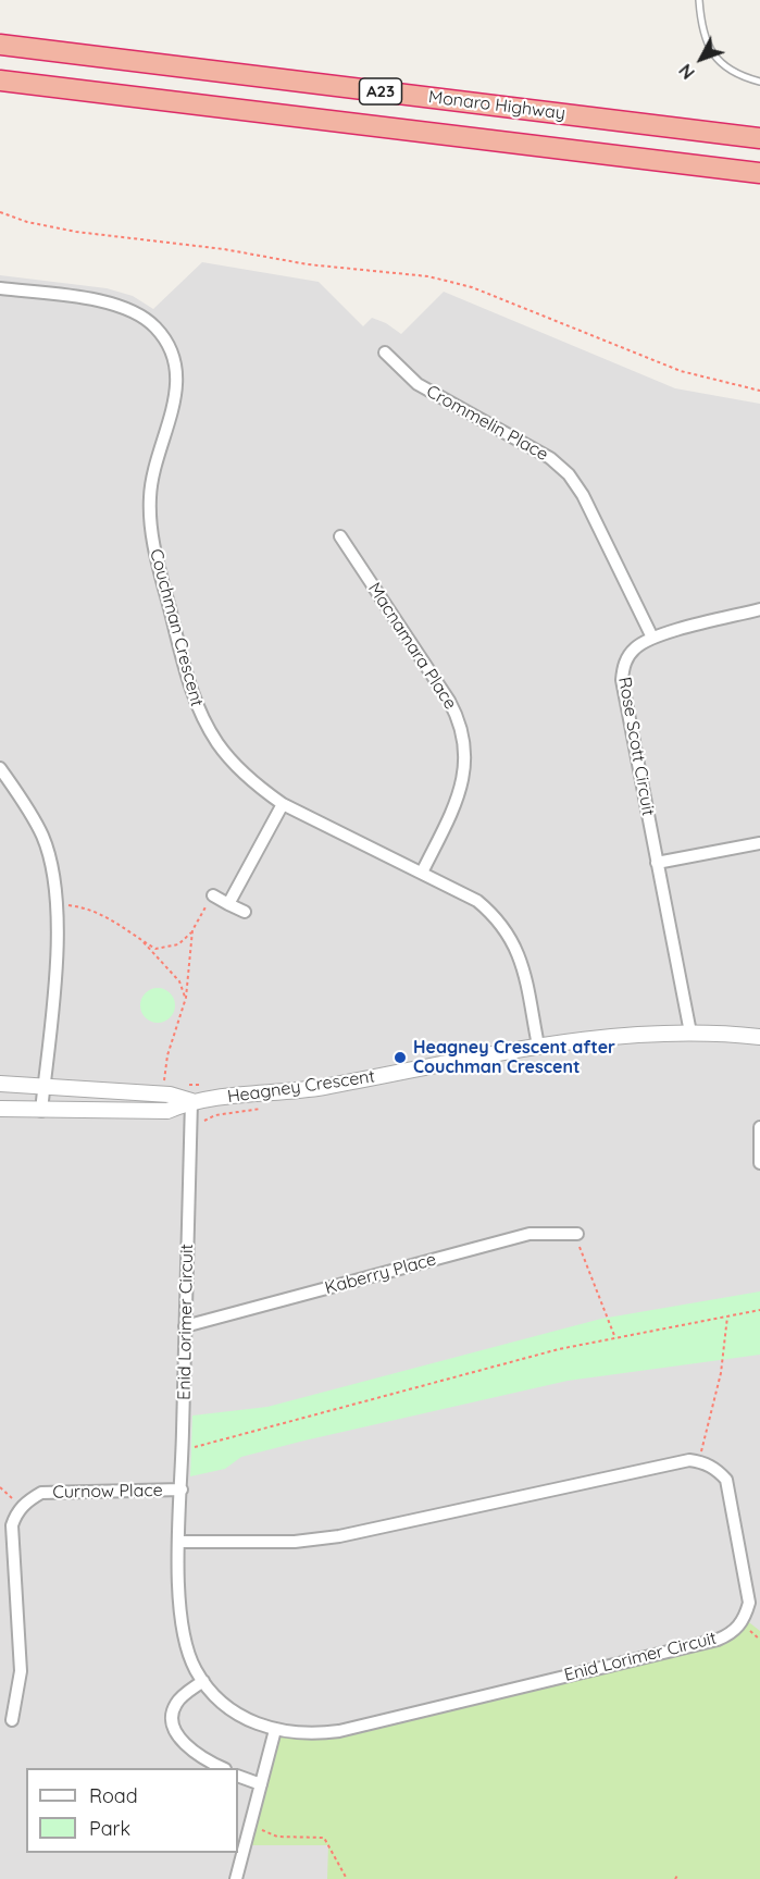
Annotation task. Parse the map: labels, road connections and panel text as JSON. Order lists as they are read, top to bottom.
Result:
{
  "streets": {
    "highway": ["A23", "Monaro Highway"],
    "street": [
      "Crommelin Place",
      "Couchman Crescent",
      "Macnamara Place",
      "Rose Scott Circuit",
      "Heagney Crescent",
      "Kaberry Place",
      "Enid Lorimer Circuit",
      "Curnow Place"
    ]
  },
  "crossings": [
    ["Crommelin Place", "Rose Scott Circuit"],
    ["Couchman Crescent", "Macnamara Place"],
    ["Couchman Crescent", "Heagney Crescent"],
    ["Rose Scott Circuit", "Heagney Crescent"],
    ["Heagney Crescent", "Enid Lorimer Circuit"],
    ["Kaberry Place", "Enid Lorimer Circuit"],
    ["Enid Lorimer Circuit", "Curnow Place"]
  ],
  "places": ["Heagney Crescent after Couchman Crescent"],
  "legend": ["Road", "Park"],
  "north": "bottom left"
}
